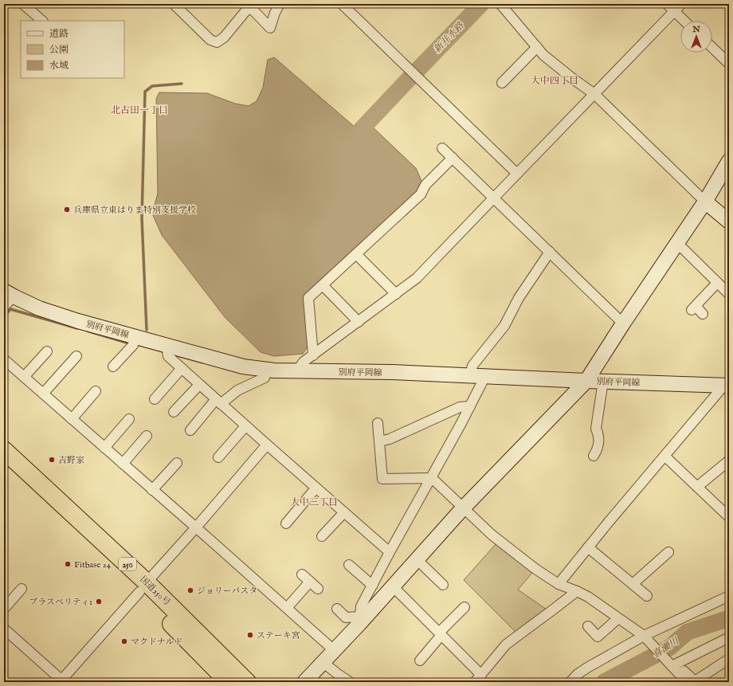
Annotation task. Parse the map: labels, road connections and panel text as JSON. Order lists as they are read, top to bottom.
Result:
{
  "streets": {
    "highway": ["250", "国道250号"],
    "main road": ["別府平岡線"]
  },
  "districts": ["大中四丁目", "北古田一丁目", "大中三丁目"],
  "water": ["新井水路", "喜瀬川"],
  "places": [
    "兵庫県立東はりま特別支援学校",
    "吉野家",
    "Fitbase 24",
    "ジョリーパスタ",
    "プラスペリティ1",
    "ステーキ宮",
    "マクドナルド"
  ],
  "legend": ["道路", "公園", "水域"],
  "north": "top"
}
